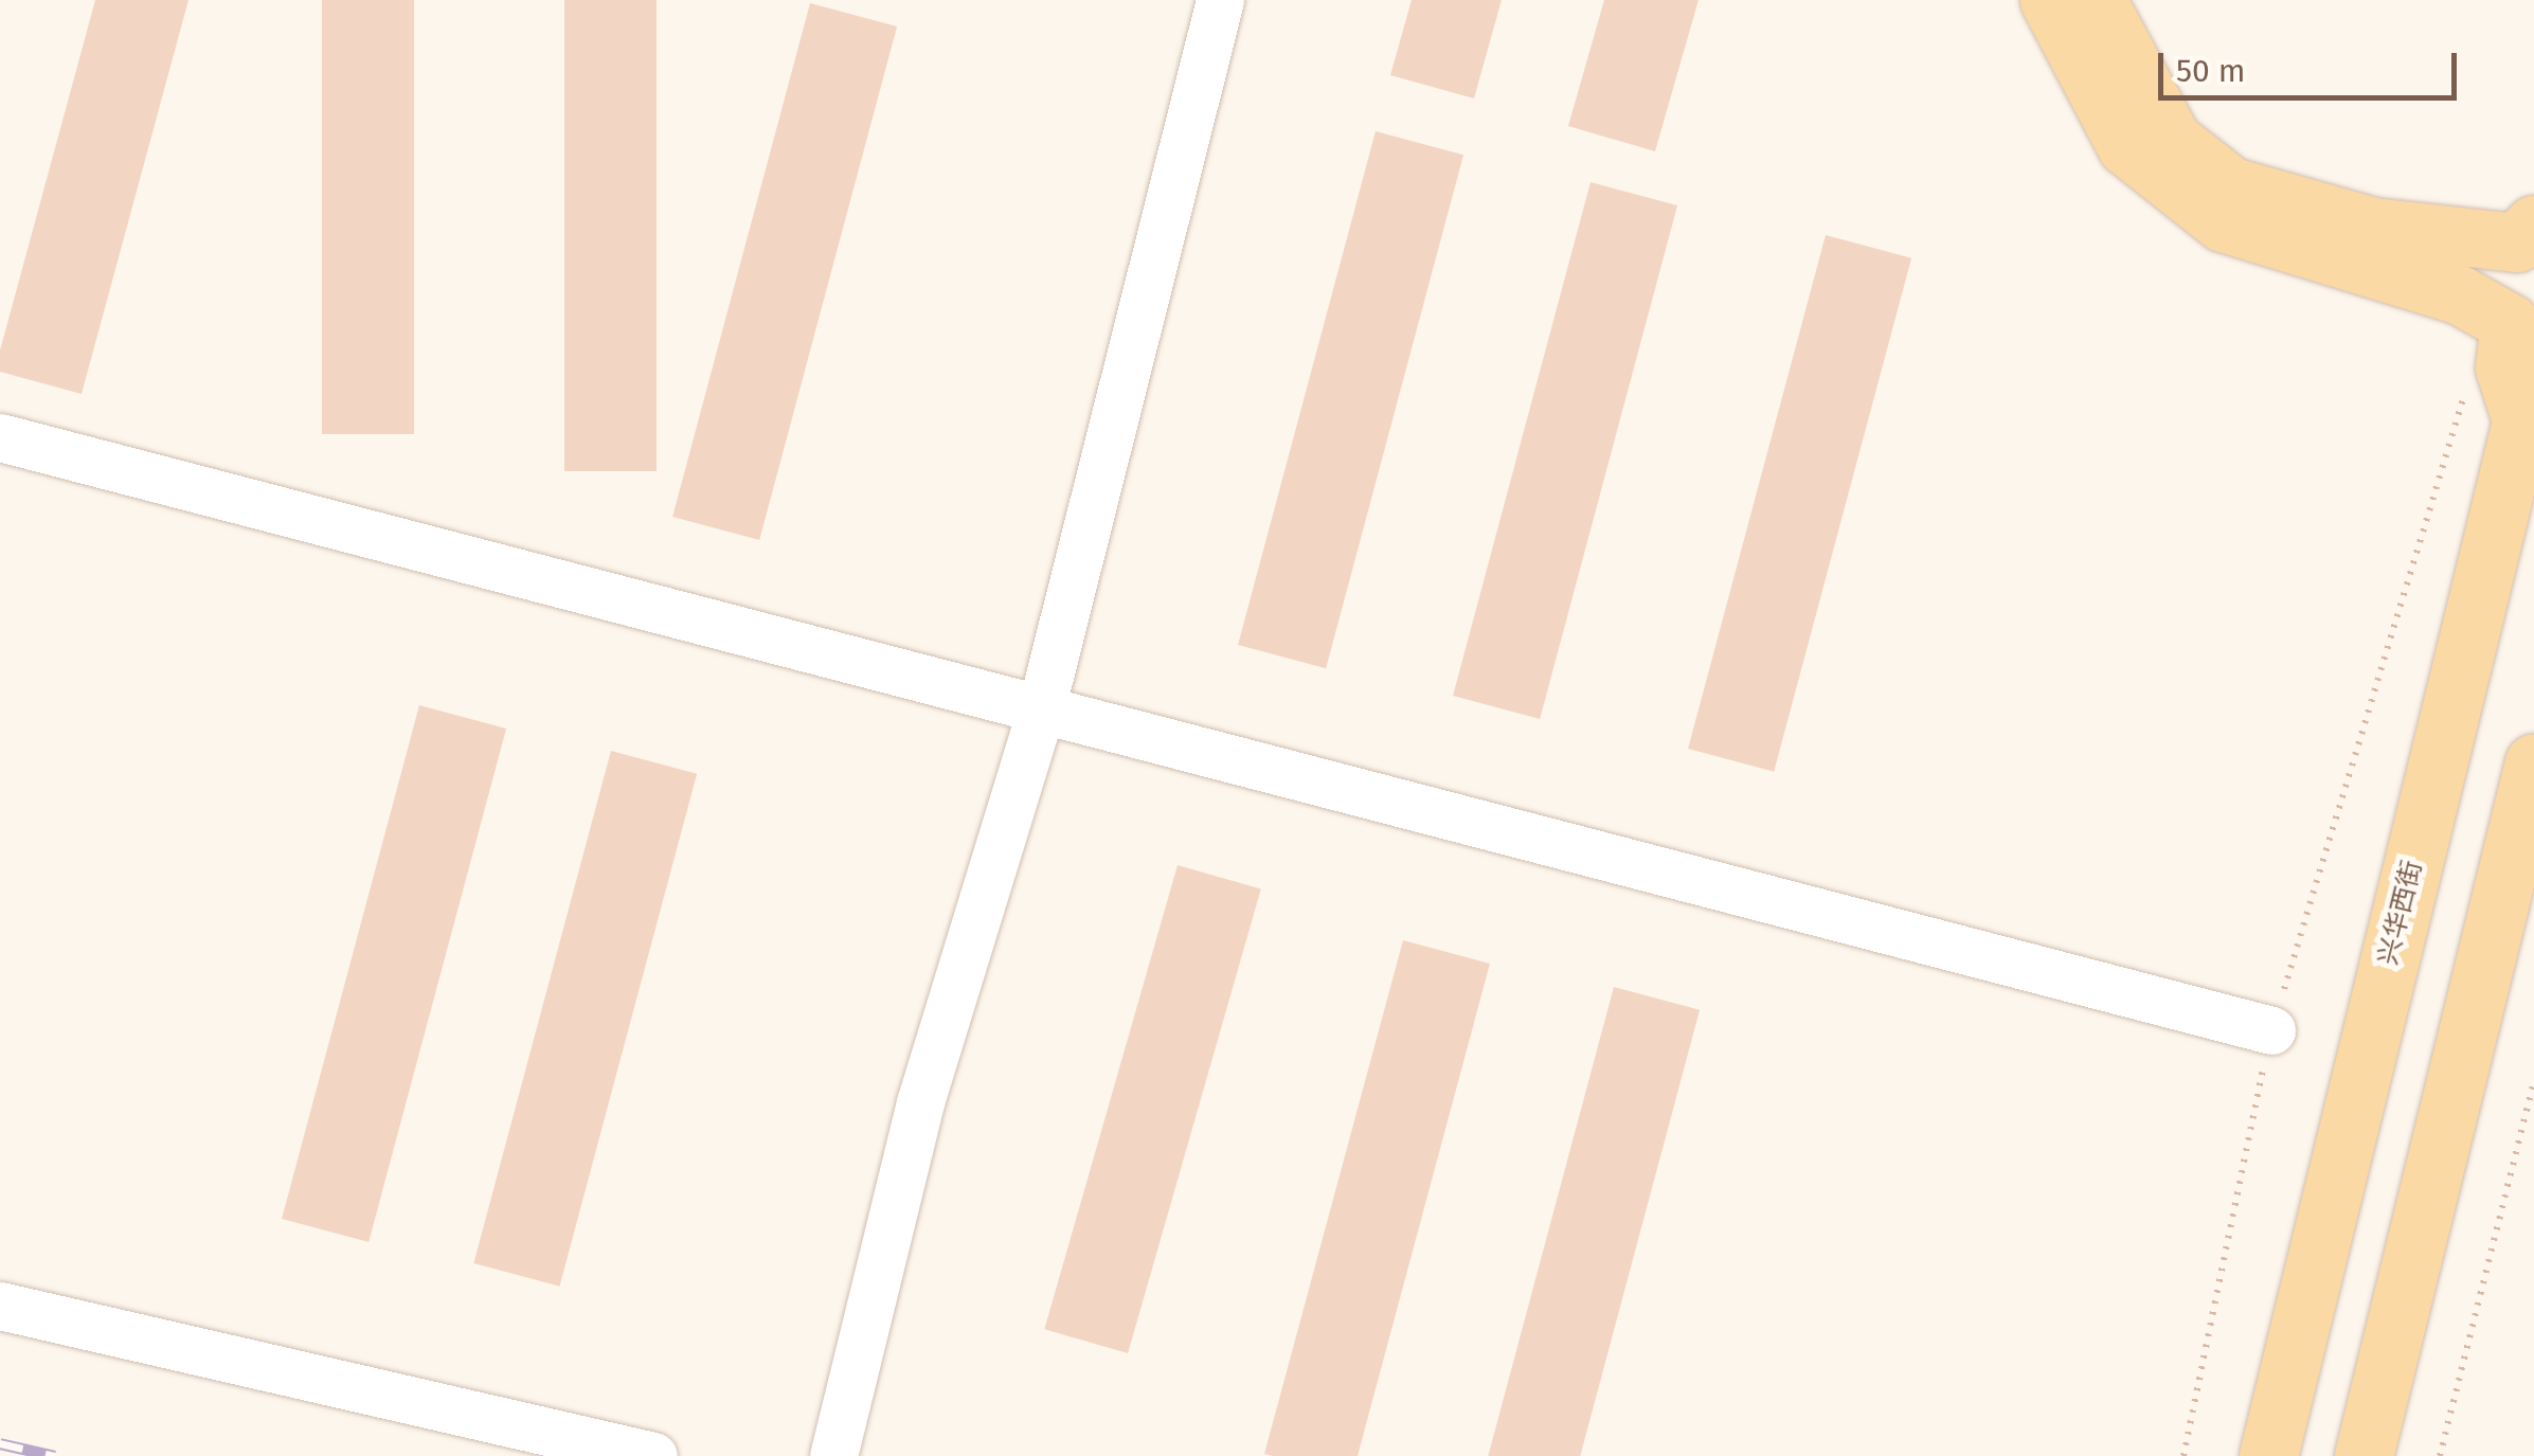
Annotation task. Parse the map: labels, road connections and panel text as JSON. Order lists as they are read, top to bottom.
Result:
{
  "streets": {
    "main road": ["兴华西街"]
  },
  "scale_bar": "50 m"
}
